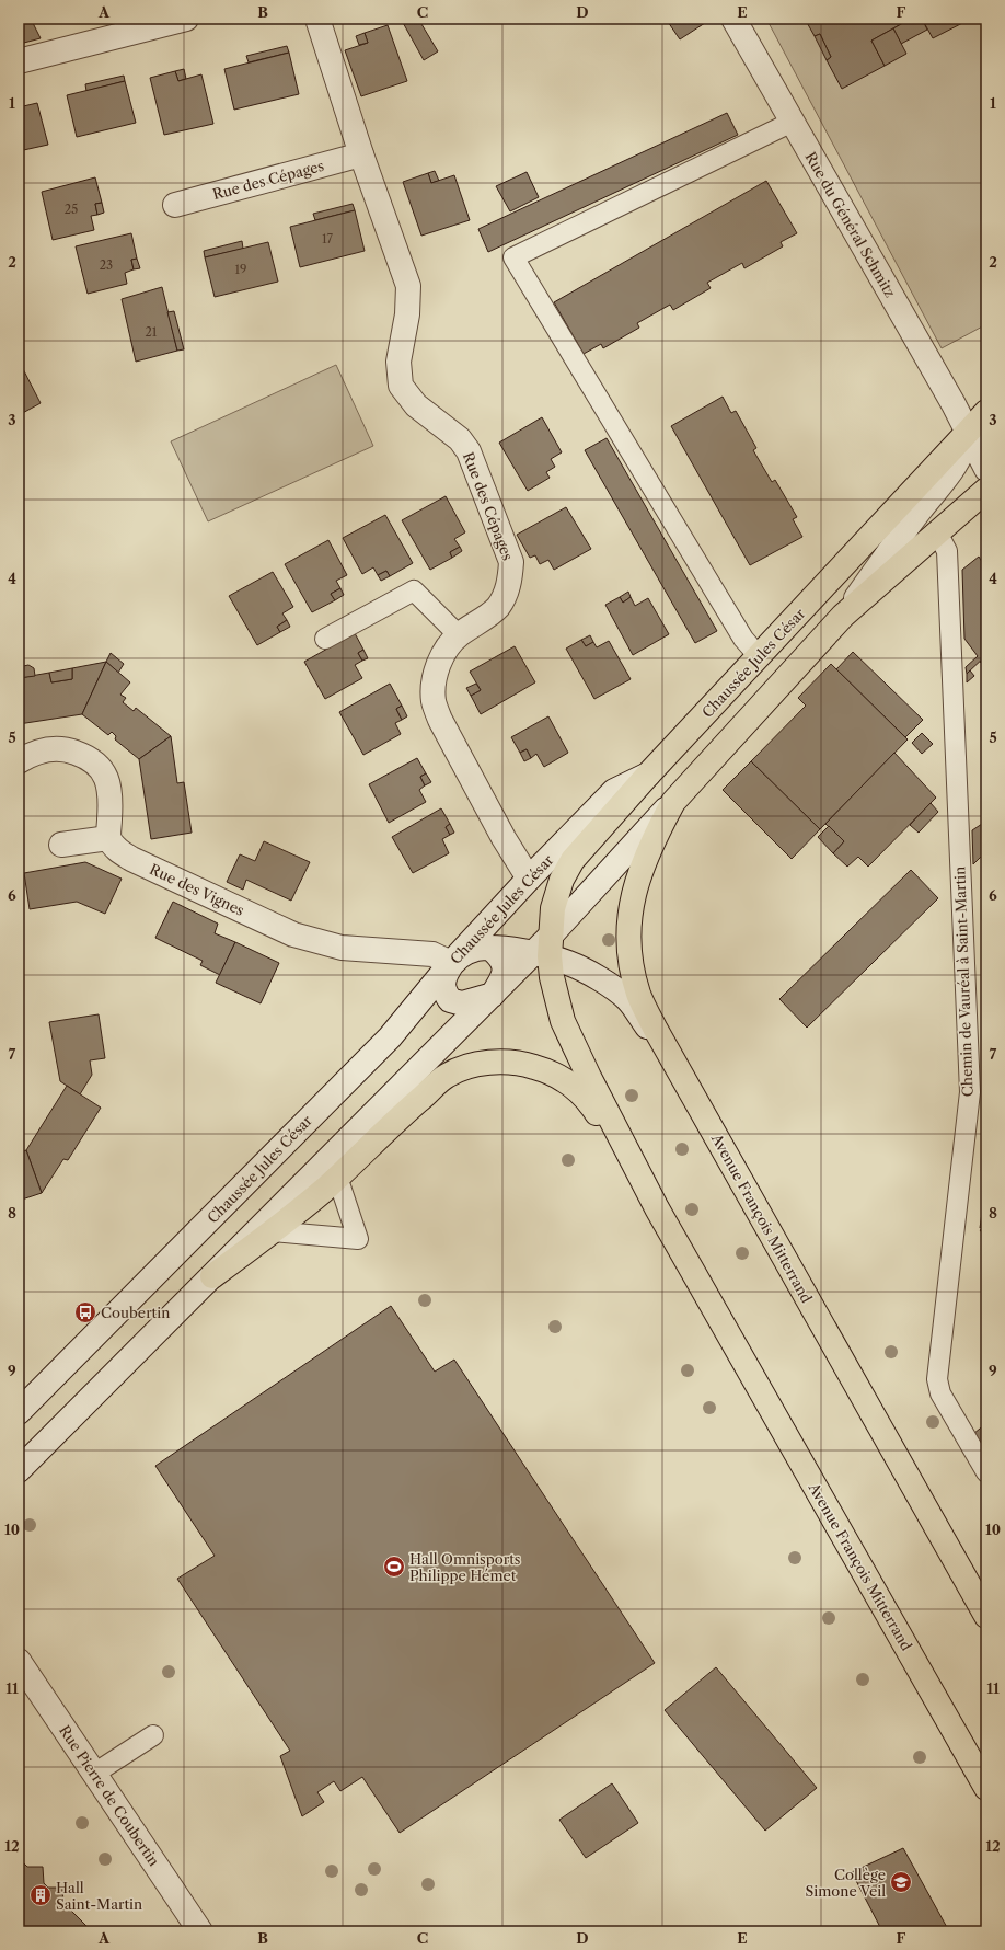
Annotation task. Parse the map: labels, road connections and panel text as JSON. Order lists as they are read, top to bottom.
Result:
{
  "streets": {
    "main road": ["Chaussée Jules César", "Avenue François Mitterrand"],
    "street": [
      "Rue des Cépages",
      "Rue du Général Schmitz",
      "Rue des Vignes",
      "Rue Pierre de Coubertin"
    ],
    "lane": ["Chemin de Vauréal à Saint-Martin"]
  },
  "crossings": [
    ["Rue des Cépages", "Chaussée Jules César"],
    ["Rue du Général Schmitz", "Chaussée Jules César"],
    ["Chaussée Jules César", "Rue des Vignes"]
  ],
  "places": {
    "bus stop": ["Coubertin"],
    "sports": ["Hall Omnisports Philippe Hémet"],
    "school or university": ["Collège Simone Veil"],
    "building": ["Hall Saint-Martin"]
  },
  "house_numbers": [
    "25",
    "17",
    "23",
    "19",
    "21"
  ],
  "grid": {
    "columns": [
      "A",
      "B",
      "C",
      "D",
      "E",
      "F"
    ],
    "rows": [
      "1",
      "2",
      "3",
      "4",
      "5",
      "6",
      "7",
      "8",
      "9",
      "10",
      "11",
      "12"
    ]
  }
}
